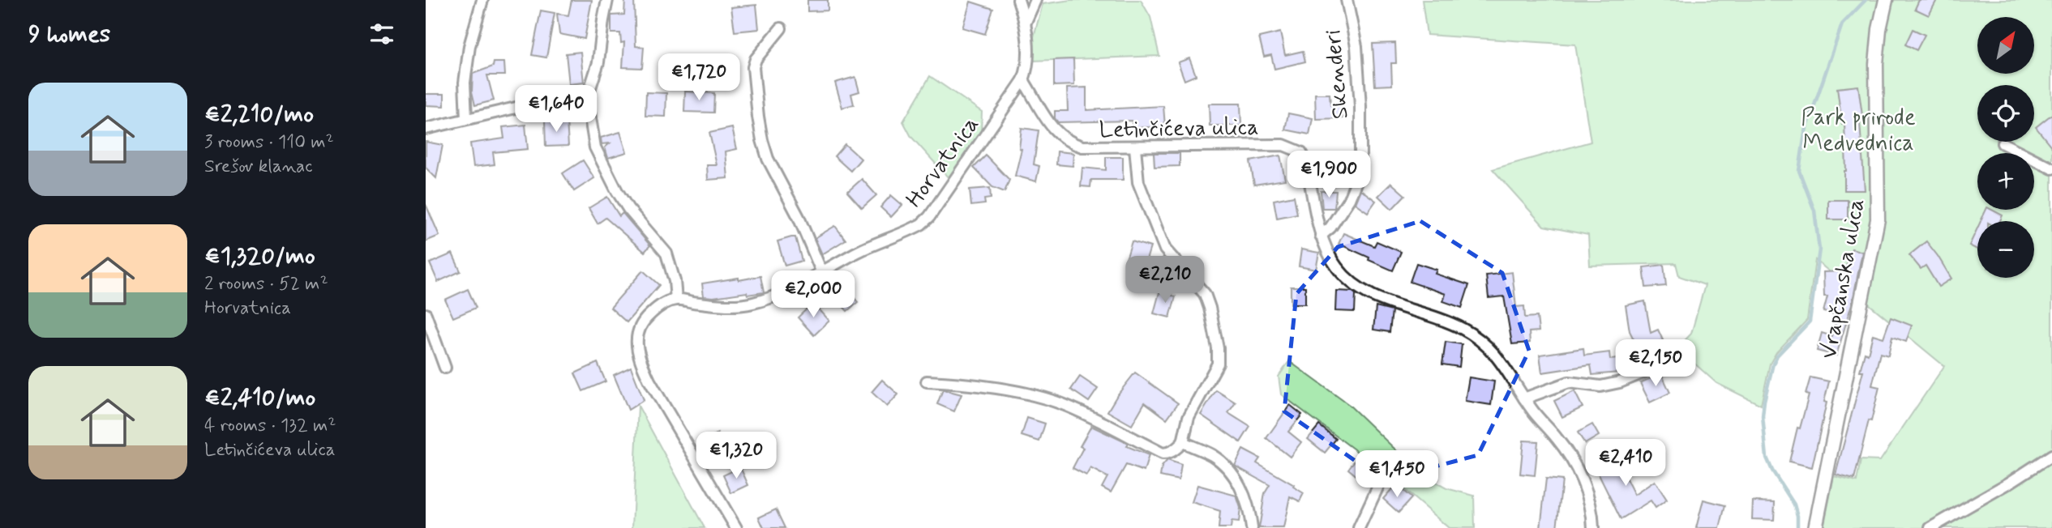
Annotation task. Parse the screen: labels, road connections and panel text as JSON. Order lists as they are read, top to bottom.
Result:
{
  "streets": {
    "street": [
      "Skenderi",
      "Letinčićeva ulica",
      "Horvatnica",
      "Vrapčanska ulica"
    ]
  },
  "crossings": [
    ["Skenderi", "Letinčićeva ulica"],
    ["Letinčićeva ulica", "Horvatnica"]
  ],
  "parks": ["Park prirode Medvednica"],
  "north": "top right",
  "page": {
    "heading": "9 homes",
    "map_buttons": ["+", "−"],
    "price": [
      "€1,720",
      "€1,640",
      "€1,900",
      "€2,210",
      "€2,000",
      "€2,150",
      "€1,320",
      "€2,410",
      "€1,450"
    ],
    "list": [
      {
        "name": "€2,210/mo",
        "note": "3 rooms · 110 m² · Srešov klanac"
      },
      {
        "name": "€1,320/mo",
        "note": "2 rooms · 52 m² · Horvatnica"
      },
      {
        "name": "€2,410/mo",
        "note": "4 rooms · 132 m² · Letinčićeva ulica"
      }
    ]
  }
}
